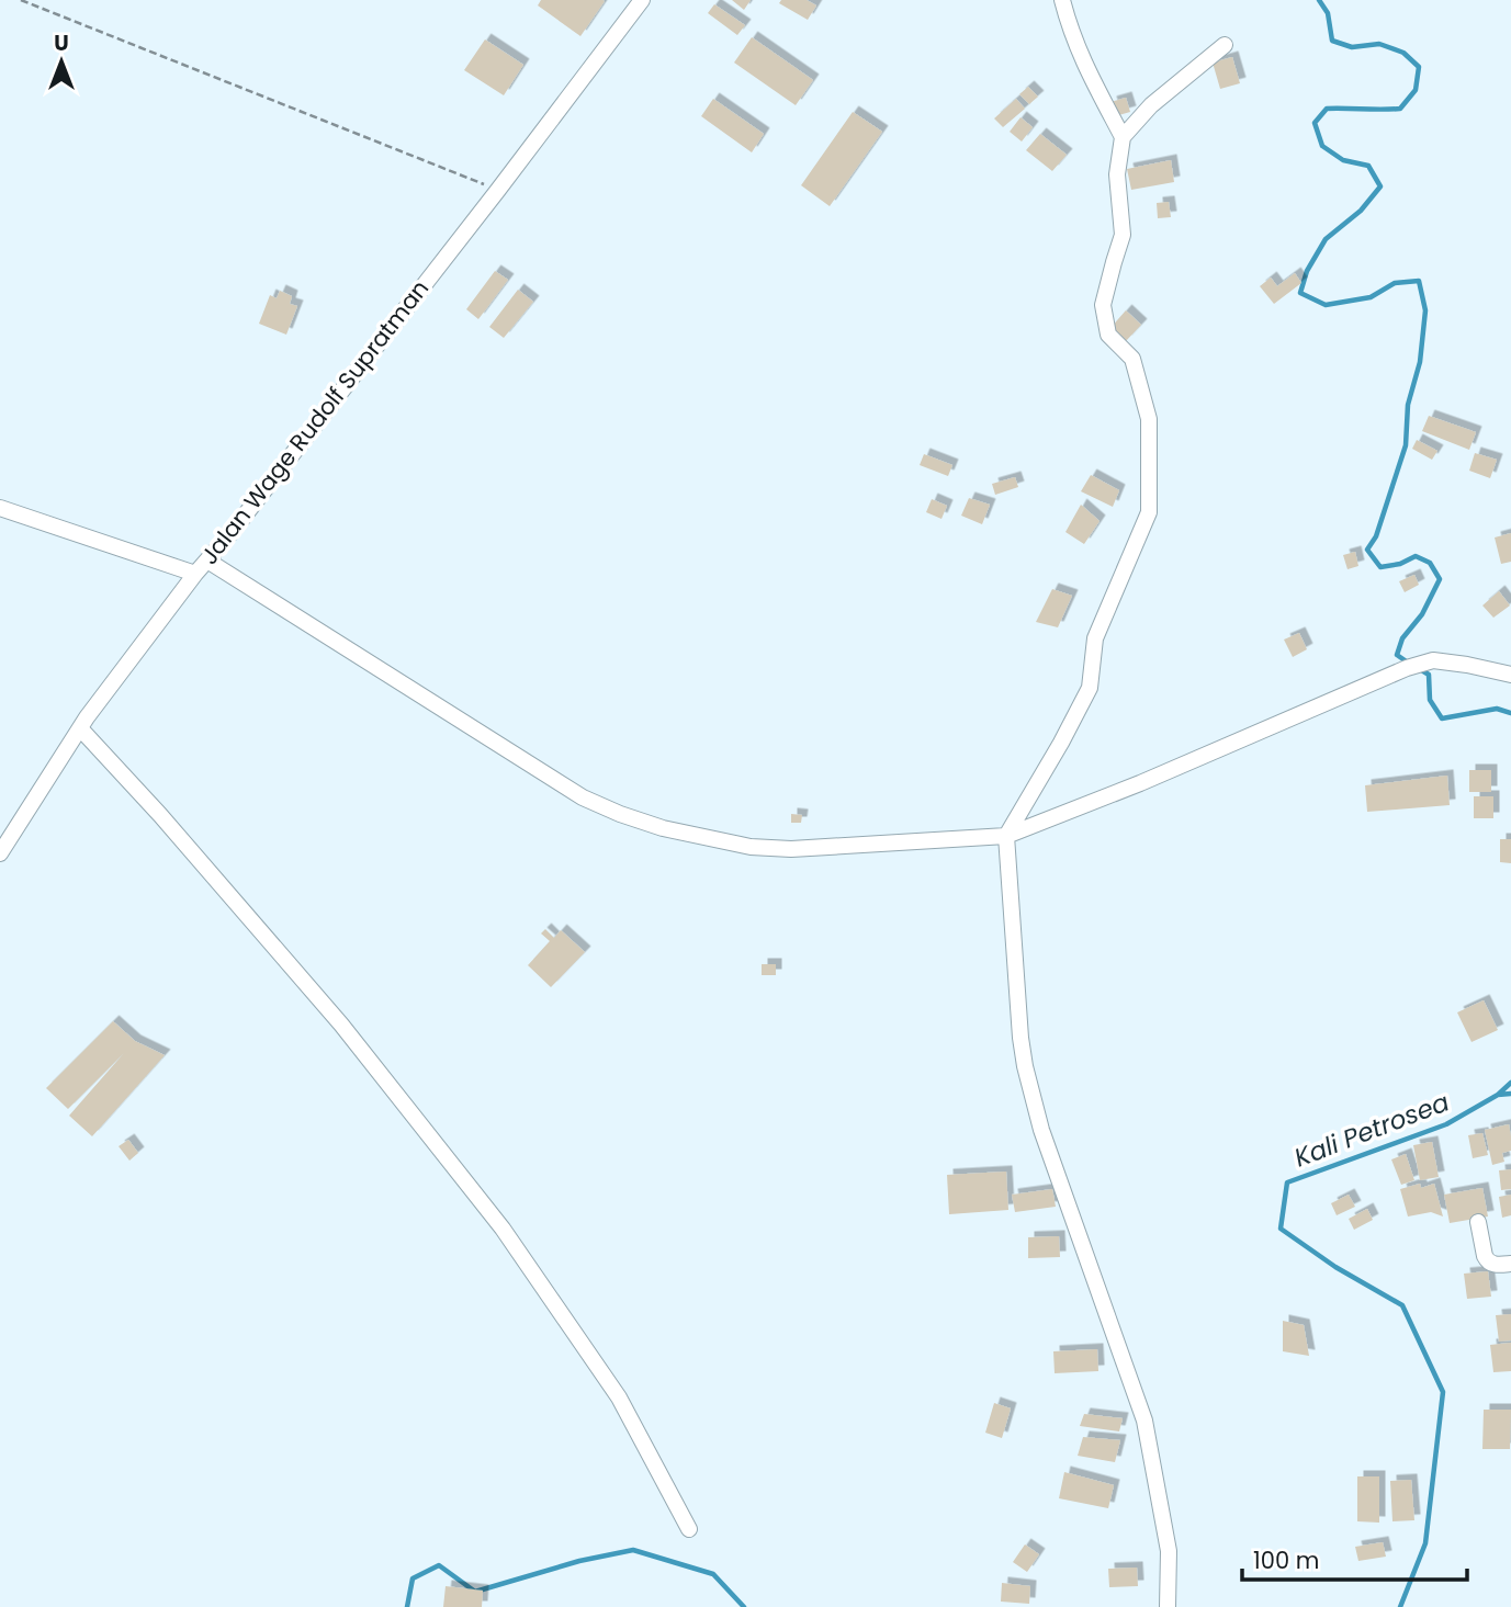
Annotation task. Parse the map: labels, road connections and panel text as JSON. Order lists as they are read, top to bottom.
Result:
{
  "streets": {
    "street": ["Jalan Wage Rudolf Supratman"]
  },
  "water": ["Kali Petrosea"],
  "scale_bar": "100 m",
  "north": "top"
}
